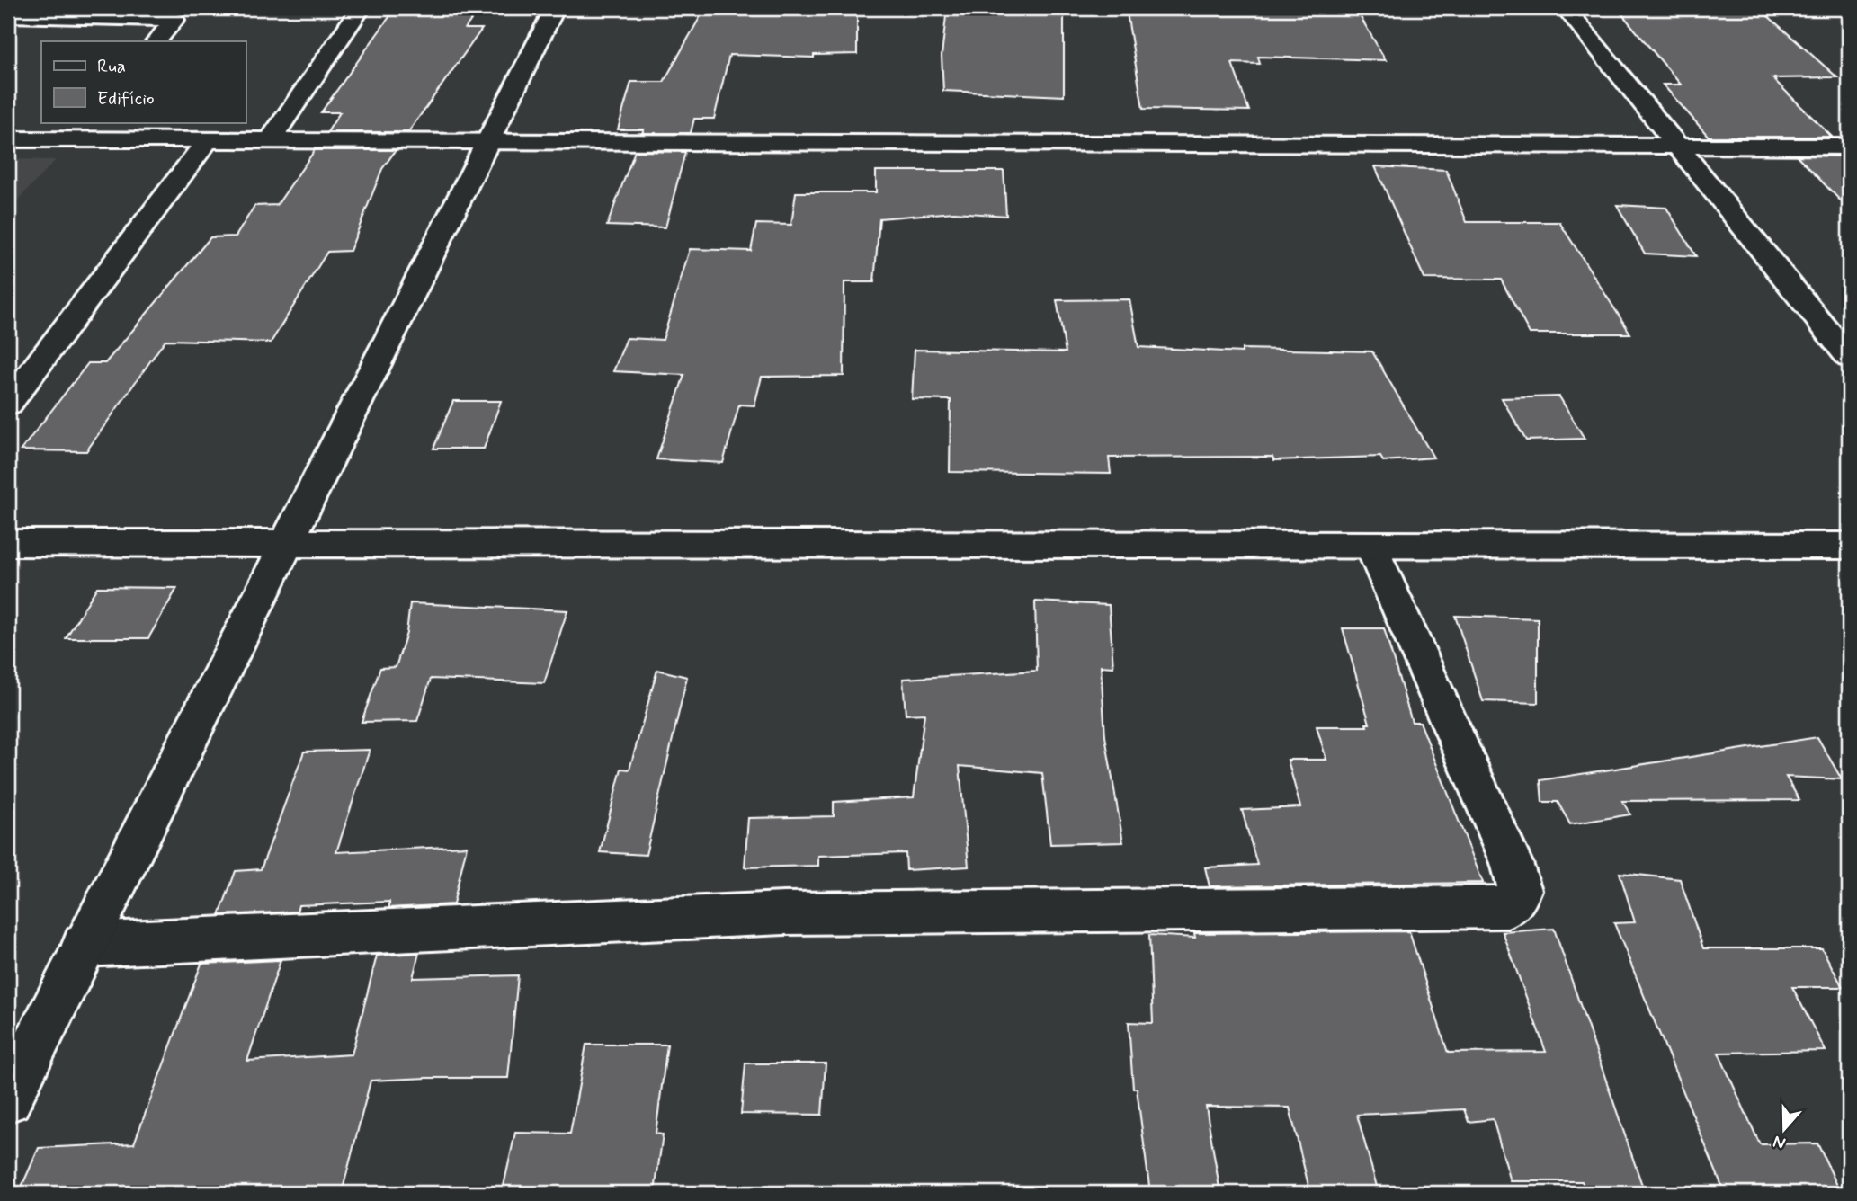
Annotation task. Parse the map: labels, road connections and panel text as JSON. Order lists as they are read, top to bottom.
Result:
{
  "legend": ["Rua", "Edifício"],
  "north": "bottom"
}
